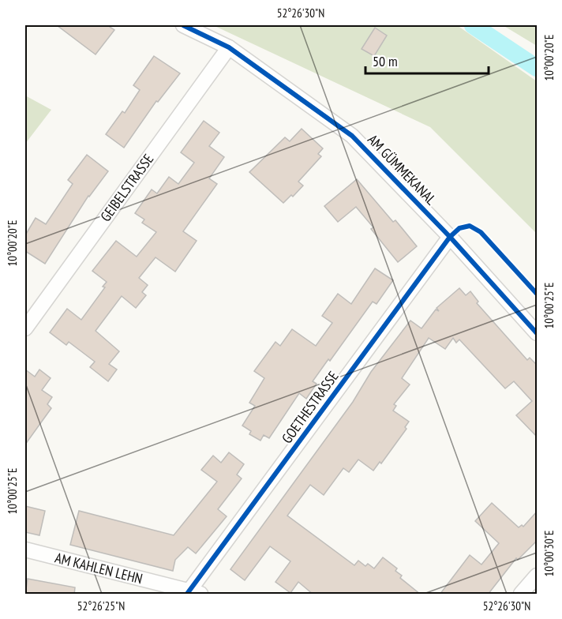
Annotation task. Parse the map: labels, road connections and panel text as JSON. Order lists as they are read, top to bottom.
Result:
{
  "streets": {
    "street": [
      "AM GÜMMEKANAL",
      "GEIBELSTRASSE",
      "GOETHESTRASSE",
      "AM KAHLEN LEHN"
    ]
  },
  "crossings": [
    ["AM GÜMMEKANAL", "GEIBELSTRASSE"],
    ["AM GÜMMEKANAL", "GOETHESTRASSE"],
    ["GOETHESTRASSE", "AM KAHLEN LEHN"]
  ],
  "scale_bar": "50 m",
  "coordinates": [
    "52°26'30\"N",
    "10°00'20\"E",
    "10°00'25\"E",
    "10°00'30\"E",
    "52°26'25\"N"
  ]
}
